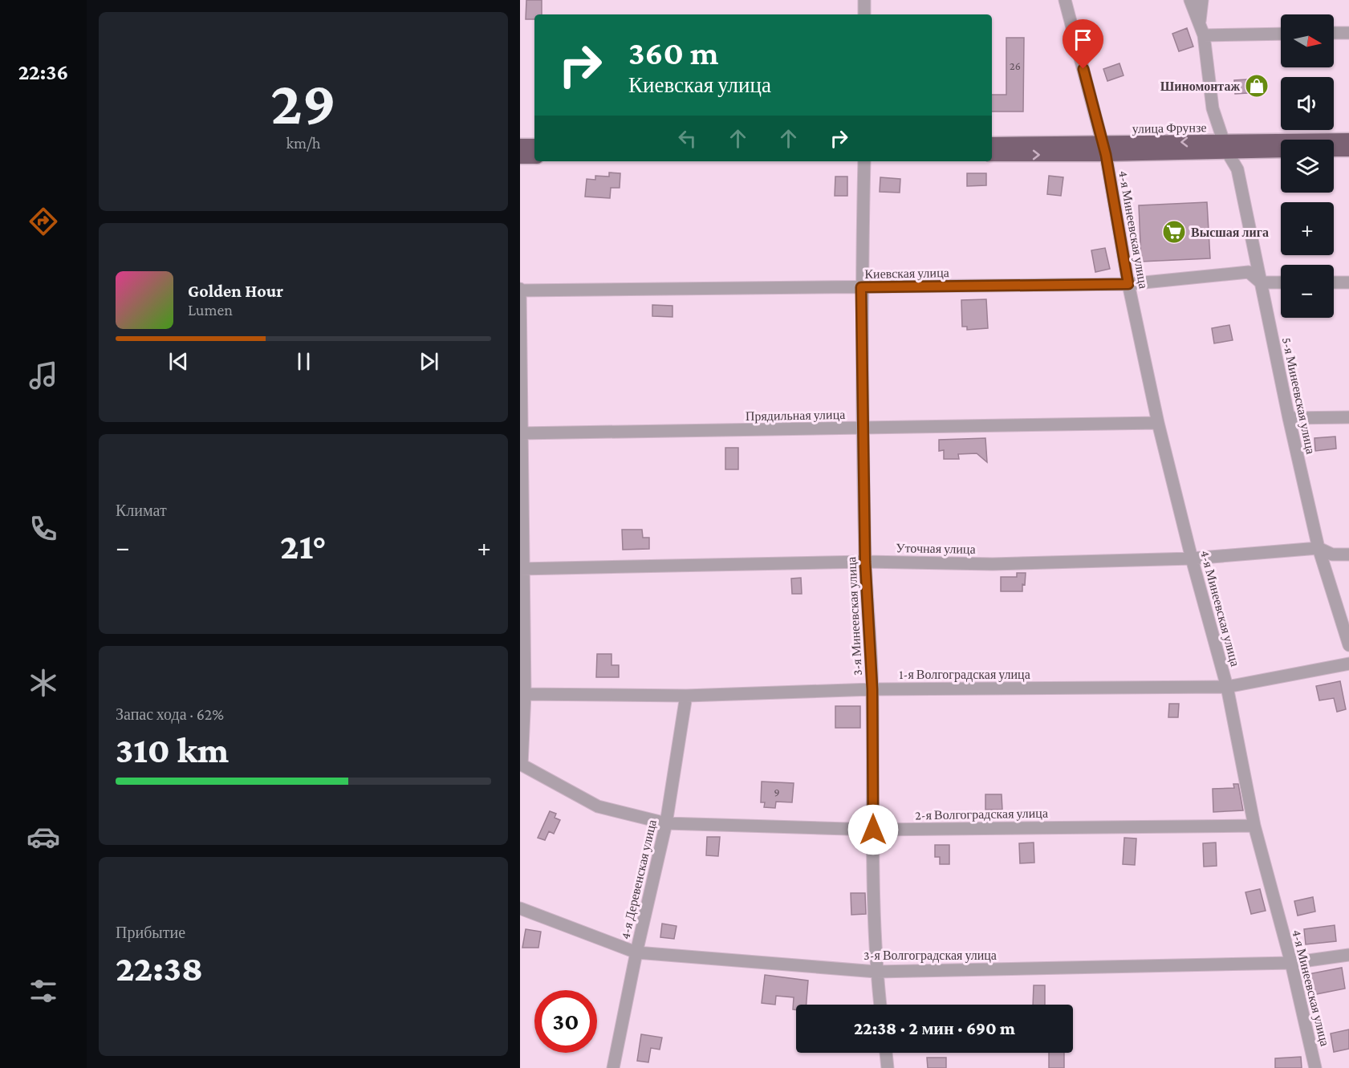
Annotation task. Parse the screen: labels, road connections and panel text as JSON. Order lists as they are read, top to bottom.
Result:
{
  "streets": {
    "highway": ["улица Фрунзе"],
    "street": [
      "4-я Минеевская улица",
      "Киевская улица",
      "5-я Минеевская улица",
      "Прядильная улица",
      "Уточная улица",
      "3-я Минеевская улица",
      "1-я Волгоградская улица",
      "2-я Волгоградская улица",
      "4-я Деревенская улица",
      "3-я Волгоградская улица"
    ]
  },
  "crossings": [
    ["улица Фрунзе", "4-я Минеевская улица"],
    ["улица Фрунзе", "5-я Минеевская улица"],
    ["4-я Минеевская улица", "Киевская улица"],
    ["4-я Минеевская улица", "Прядильная улица"],
    ["4-я Минеевская улица", "Уточная улица"],
    ["4-я Минеевская улица", "1-я Волгоградская улица"],
    ["4-я Минеевская улица", "2-я Волгоградская улица"],
    ["4-я Минеевская улица", "3-я Волгоградская улица"],
    ["Киевская улица", "5-я Минеевская улица"],
    ["Киевская улица", "3-я Минеевская улица"],
    ["5-я Минеевская улица", "Уточная улица"],
    ["Прядильная улица", "3-я Минеевская улица"],
    ["Уточная улица", "3-я Минеевская улица"],
    ["3-я Минеевская улица", "1-я Волгоградская улица"],
    ["3-я Минеевская улица", "2-я Волгоградская улица"],
    ["3-я Минеевская улица", "3-я Волгоградская улица"],
    ["1-я Волгоградская улица", "4-я Деревенская улица"],
    ["2-я Волгоградская улица", "4-я Деревенская улица"],
    ["4-я Деревенская улица", "3-я Волгоградская улица"]
  ],
  "places": {
    "shop": ["Шиномонтаж"],
    "supermarket": ["Высшая лига"]
  },
  "house_numbers": ["26", "9"],
  "north": "right",
  "page": {
    "tabs": "22:36",
    "tile": [
      ["29", "km/h"],
      "Климат",
      ["Запас хода · 62%", "310 km"],
      ["Прибытие", "22:38"]
    ],
    "map_buttons": ["+", "−"],
    "turn": ["360 m", "Киевская улица"],
    "song": ["Golden Hour", "Lumen"],
    "heat": ["−", "21°", "+"],
    "limit": "30",
    "trip": "22:38 · 2 мин · 690 m"
  }
}
